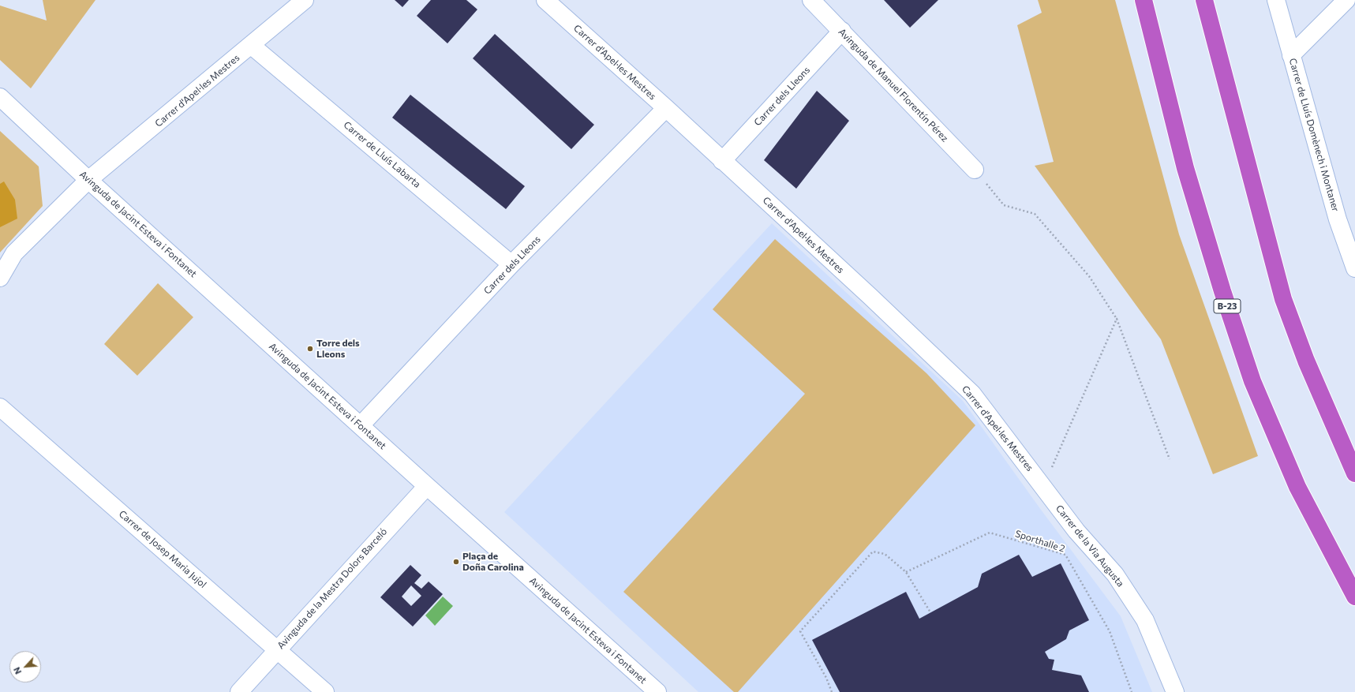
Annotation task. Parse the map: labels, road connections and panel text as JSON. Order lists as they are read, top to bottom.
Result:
{
  "streets": {
    "highway": ["B-23"],
    "street": [
      "Carrer d'Apel·les Mestres",
      "Avinguda de Manuel Florentín Pérez",
      "Carrer dels Lleons",
      "Carrer de Lluís Domènech i Montaner",
      "Carrer de Lluís Labarta",
      "Avinguda de Jacint Esteva i Fontanet",
      "Carrer de la Via Augusta",
      "Carrer de Josep Maria Jujol",
      "Avinguda de la Mestra Dolors Barceló"
    ],
    "path": ["Sporthalle 2"]
  },
  "crossings": [
    ["Carrer d'Apel·les Mestres", "Carrer dels Lleons"],
    ["Carrer d'Apel·les Mestres", "Carrer de Lluís Labarta"],
    ["Carrer d'Apel·les Mestres", "Avinguda de Jacint Esteva i Fontanet"],
    ["Carrer d'Apel·les Mestres", "Carrer de la Via Augusta"],
    ["Avinguda de Manuel Florentín Pérez", "Carrer dels Lleons"],
    ["Carrer dels Lleons", "Carrer de Lluís Labarta"],
    ["Carrer dels Lleons", "Avinguda de Jacint Esteva i Fontanet"],
    ["Avinguda de Jacint Esteva i Fontanet", "Avinguda de la Mestra Dolors Barceló"],
    ["Carrer de Josep Maria Jujol", "Avinguda de la Mestra Dolors Barceló"]
  ],
  "places": ["Torre dels Lleons", "Plaça de Doña Carolina"],
  "north": "bottom left"
}
